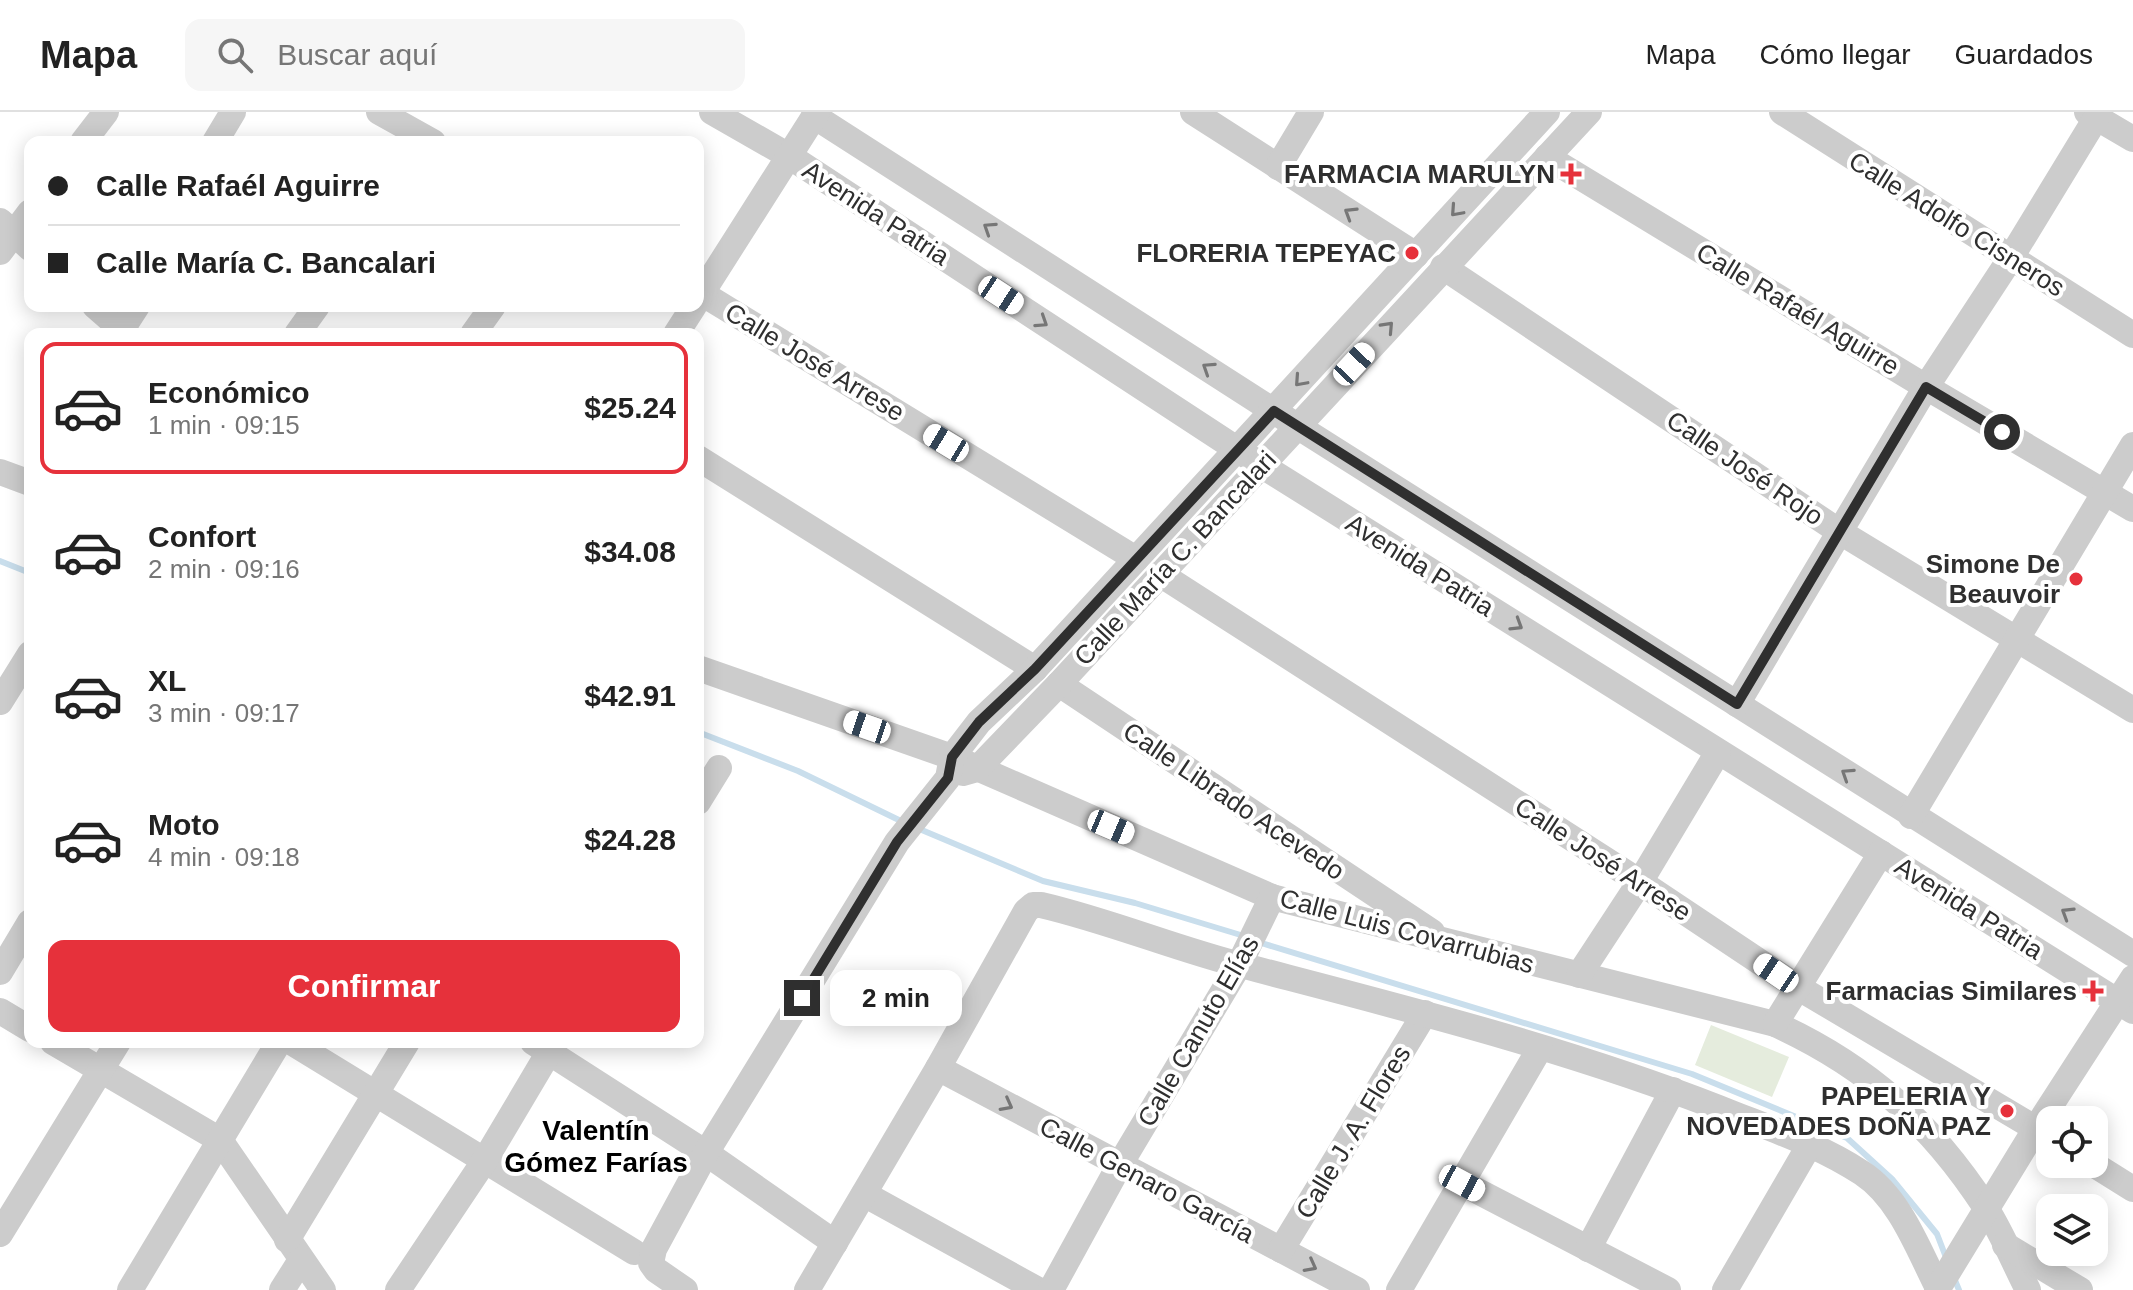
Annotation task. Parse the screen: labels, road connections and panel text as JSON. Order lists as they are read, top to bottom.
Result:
{
  "streets": {
    "street": [
      "Avenida Patria",
      "Calle Adolfo Cisneros",
      "Calle Rafaél Aguirre",
      "Calle José Arrese",
      "Calle José Rojo",
      "Calle María C. Bancalari",
      "Calle Librado Acevedo",
      "Calle Luis Covarrubias",
      "Calle Canuto Elías",
      "Calle J. A. Flores",
      "Calle Genaro García"
    ]
  },
  "crossings": [
    ["Avenida Patria", "Calle María C. Bancalari"],
    ["Calle Rafaél Aguirre", "Calle María C. Bancalari"],
    ["Calle José Arrese", "Calle María C. Bancalari"],
    ["Calle José Rojo", "Calle María C. Bancalari"],
    ["Calle María C. Bancalari", "Calle Librado Acevedo"],
    ["Calle María C. Bancalari", "Calle Luis Covarrubias"],
    ["Calle Librado Acevedo", "Calle Luis Covarrubias"],
    ["Calle Luis Covarrubias", "Calle Canuto Elías"],
    ["Calle Canuto Elías", "Calle Genaro García"],
    ["Calle J. A. Flores", "Calle Genaro García"]
  ],
  "districts": ["Valentín Gómez Farías"],
  "places": {
    "health": ["FARMACIA MARULYN", "Farmacias Similares"],
    "other": ["FLORERIA TEPEYAC", "Simone De Beauvoir", "PAPELERIA Y NOVEDADES DOÑA PAZ"]
  },
  "page": {
    "header": "Mapa",
    "search": "Buscar aquí",
    "nav": ["Mapa", "Cómo llegar", "Guardados"],
    "banner": ["Calle Rafaél Aguirre", "Calle María C. Bancalari"],
    "list": [
      {
        "name": "Económico",
        "note": "1 min · 09:15",
        "value": "$25.24"
      },
      {
        "name": "Confort",
        "note": "2 min · 09:16",
        "value": "$34.08"
      },
      {
        "name": "XL",
        "note": "3 min · 09:17",
        "value": "$42.91"
      },
      {
        "name": "Moto",
        "note": "4 min · 09:18",
        "value": "$24.28"
      }
    ],
    "buttons": "Confirmar",
    "bubble": "2 min"
  }
}
